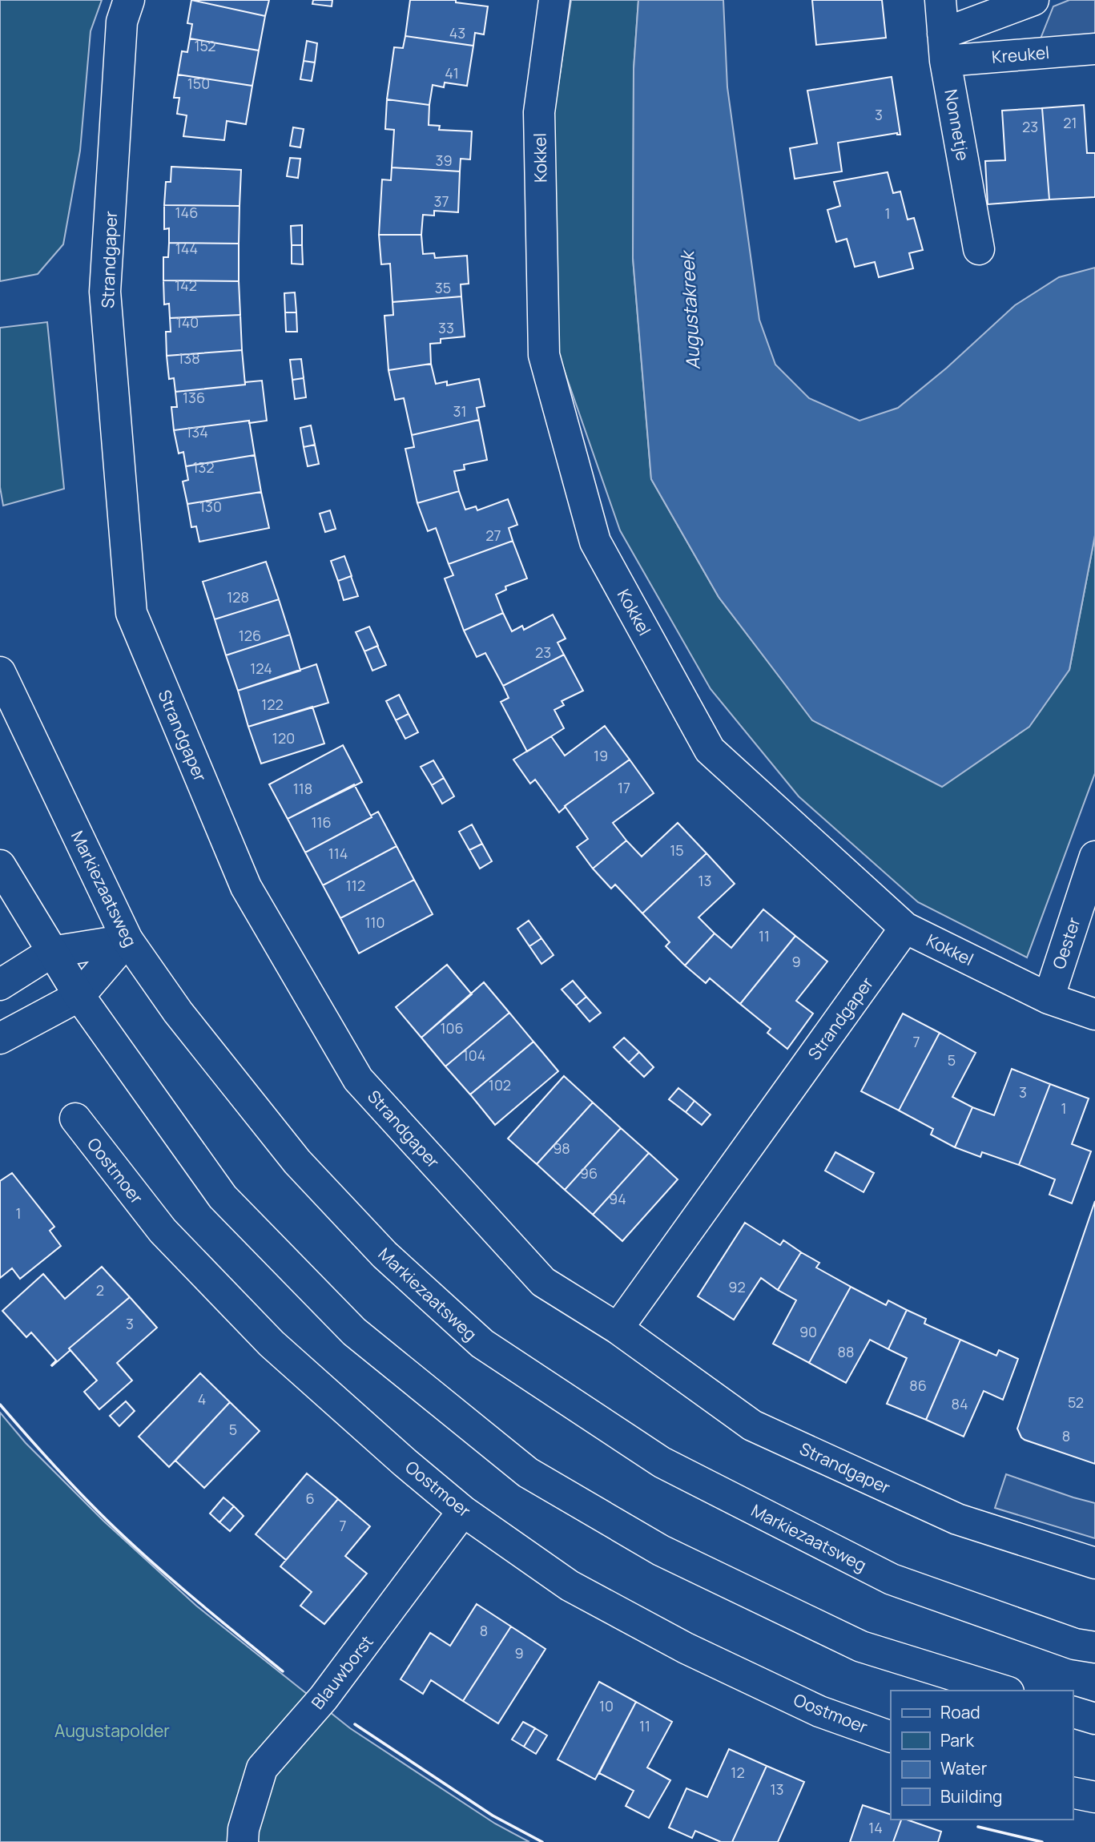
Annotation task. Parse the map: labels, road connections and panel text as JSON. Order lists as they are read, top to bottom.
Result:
{
  "streets": {
    "street": [
      "Kreukel",
      "Nonnetje",
      "Kokkel",
      "Strandgaper",
      "Markiezaatsweg",
      "Oester",
      "Oostmoer",
      "Blauwborst"
    ]
  },
  "crossings": [
    ["Kreukel", "Nonnetje"],
    ["Kokkel", "Strandgaper"],
    ["Kokkel", "Oester"],
    ["Oostmoer", "Blauwborst"]
  ],
  "water": ["Augustakreek"],
  "parks": ["Augustapolder"],
  "house_numbers": [
    "43",
    "152",
    "41",
    "150",
    "3",
    "21",
    "23",
    "39",
    "37",
    "146",
    "1",
    "144",
    "142",
    "35",
    "140",
    "33",
    "138",
    "136",
    "31",
    "134",
    "132",
    "130",
    "27",
    "128",
    "126",
    "23",
    "124",
    "122",
    "120",
    "19",
    "17",
    "118",
    "116",
    "15",
    "114",
    "13",
    "112",
    "110",
    "11",
    "9",
    "106",
    "7",
    "104",
    "5",
    "102",
    "3",
    "1",
    "98",
    "96",
    "94",
    "1",
    "92",
    "2",
    "3",
    "90",
    "88",
    "86",
    "4",
    "52",
    "84",
    "5",
    "8",
    "6",
    "7",
    "8",
    "9",
    "10",
    "11",
    "12",
    "13",
    "14"
  ],
  "legend": [
    "Road",
    "Park",
    "Water",
    "Building"
  ]
}
